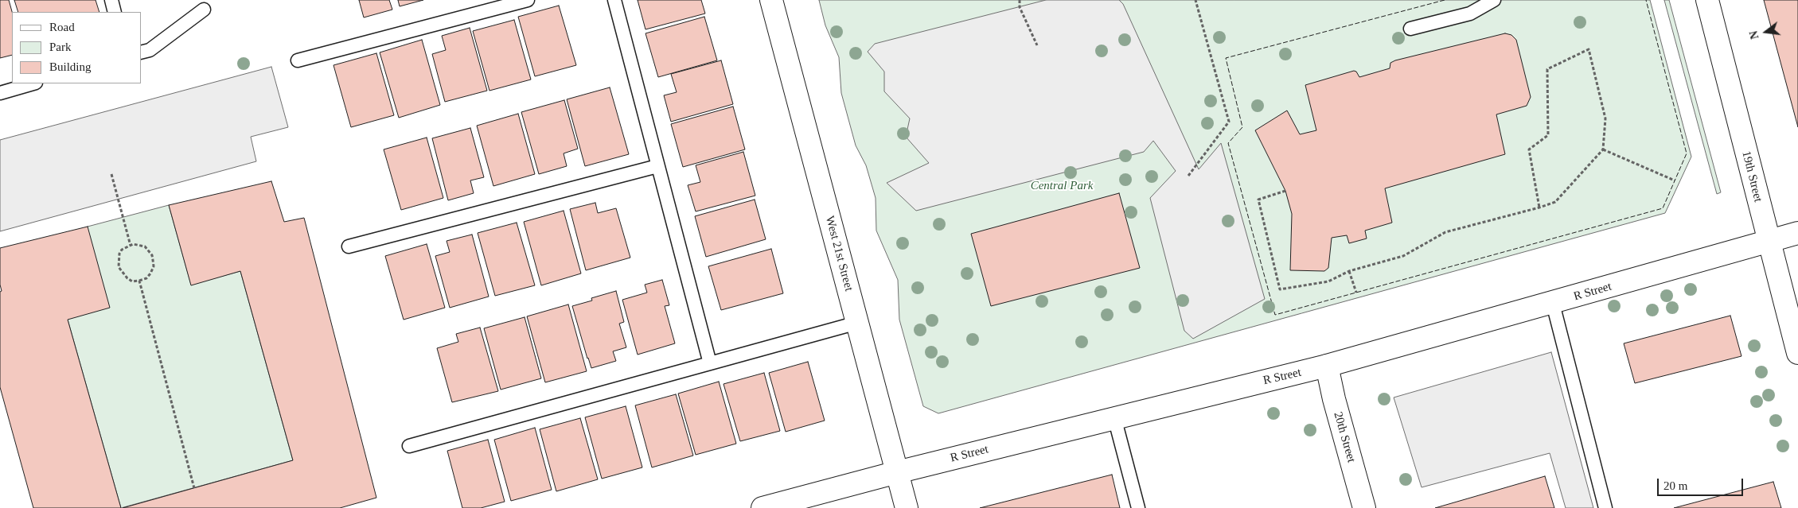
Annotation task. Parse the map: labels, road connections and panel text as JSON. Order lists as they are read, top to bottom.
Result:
{
  "streets": {
    "street": [
      "19th Street",
      "West 21st Street",
      "R Street",
      "20th Street"
    ]
  },
  "crossings": [
    ["19th Street", "R Street"],
    ["West 21st Street", "R Street"],
    ["R Street", "20th Street"]
  ],
  "parks": ["Central Park"],
  "legend": ["Road", "Park", "Building"],
  "scale_bar": "20 m",
  "north": "left"
}
